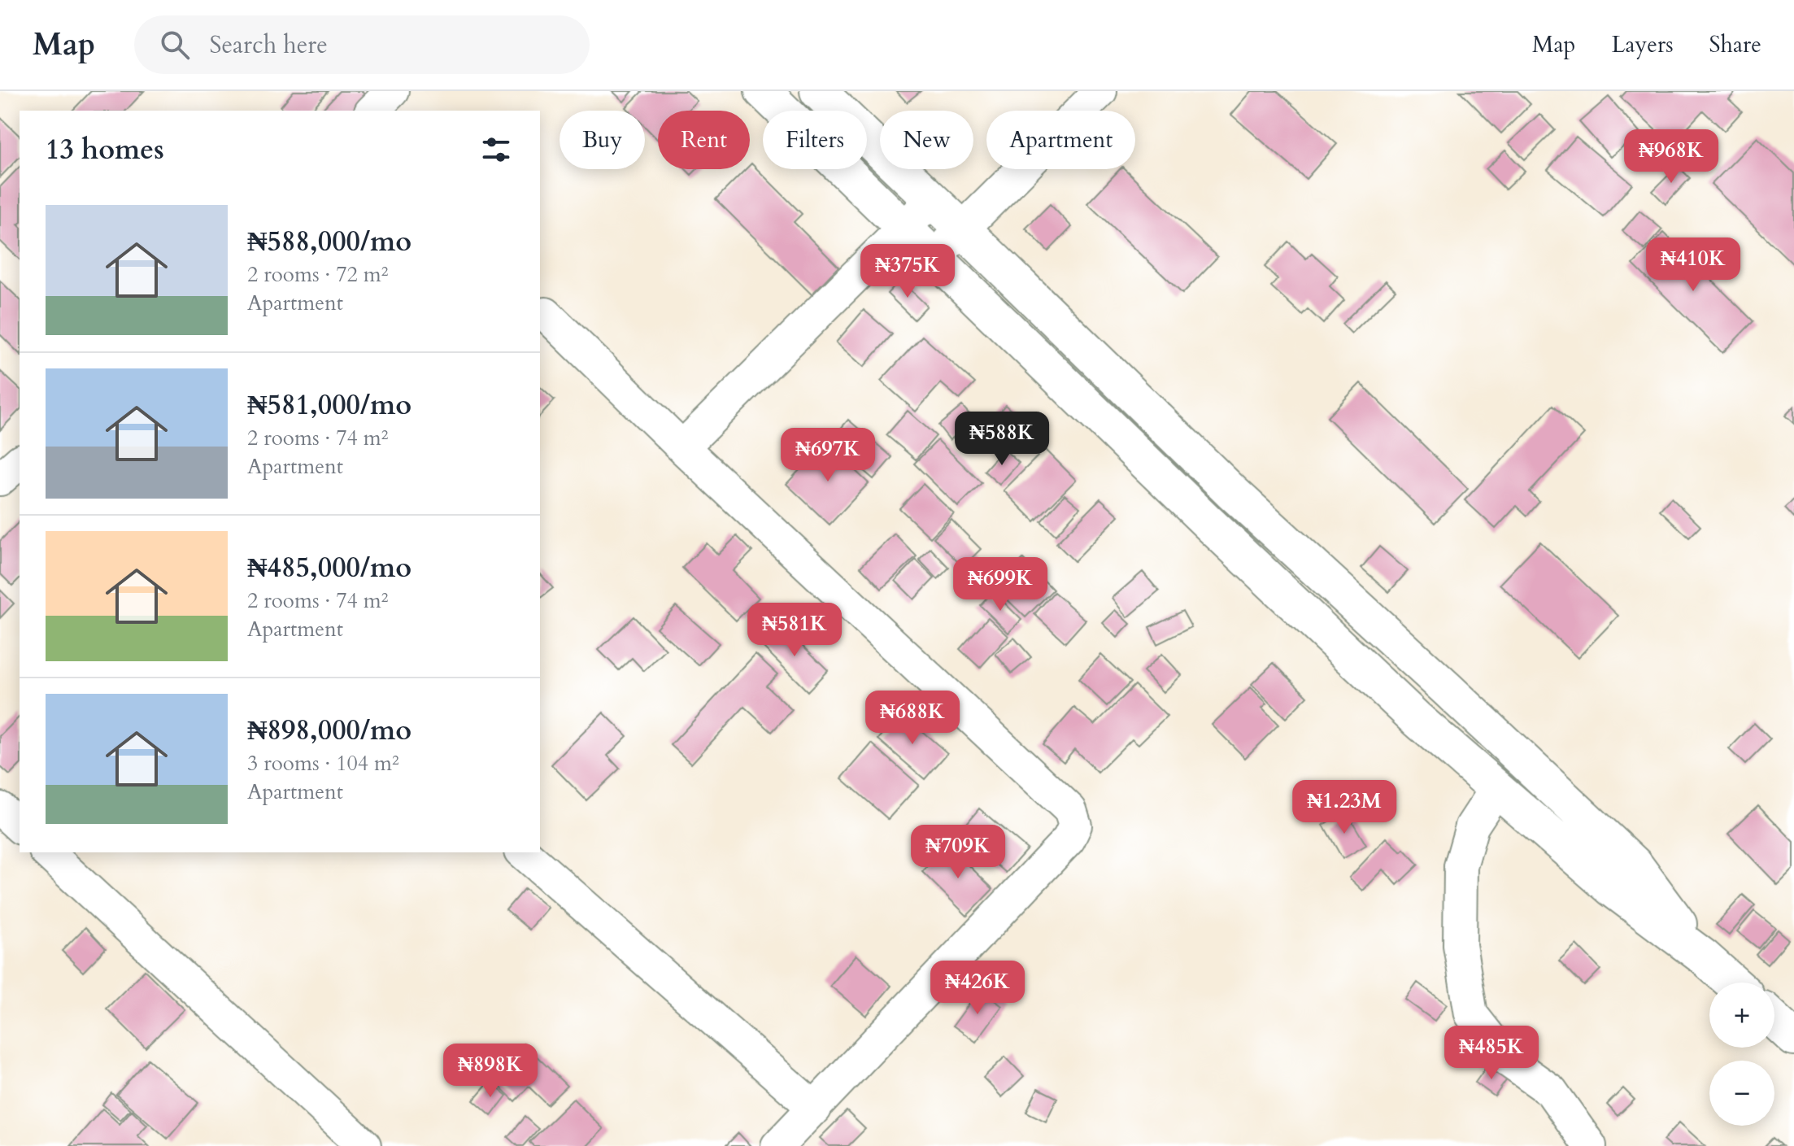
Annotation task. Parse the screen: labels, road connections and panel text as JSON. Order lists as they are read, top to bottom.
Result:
{
  "page": {
    "header": "Map",
    "search": "Search here",
    "nav": ["Map", "Layers", "Share"],
    "chip": [
      "Buy",
      "Rent",
      "Filters",
      "New",
      "Apartment"
    ],
    "heading": "13 homes",
    "price": [
      "₦968K",
      "₦410K",
      "₦375K",
      "₦588K",
      "₦697K",
      "₦699K",
      "₦581K",
      "₦688K",
      "₦1.23M",
      "₦709K",
      "₦426K",
      "₦485K",
      "₦898K"
    ],
    "list": [
      {
        "name": "₦588,000/mo",
        "note": "2 rooms · 72 m² · Apartment"
      },
      {
        "name": "₦581,000/mo",
        "note": "2 rooms · 74 m² · Apartment"
      },
      {
        "name": "₦485,000/mo",
        "note": "2 rooms · 74 m² · Apartment"
      },
      {
        "name": "₦898,000/mo",
        "note": "3 rooms · 104 m² · Apartment"
      }
    ],
    "map_buttons": ["+", "−"]
  }
}
